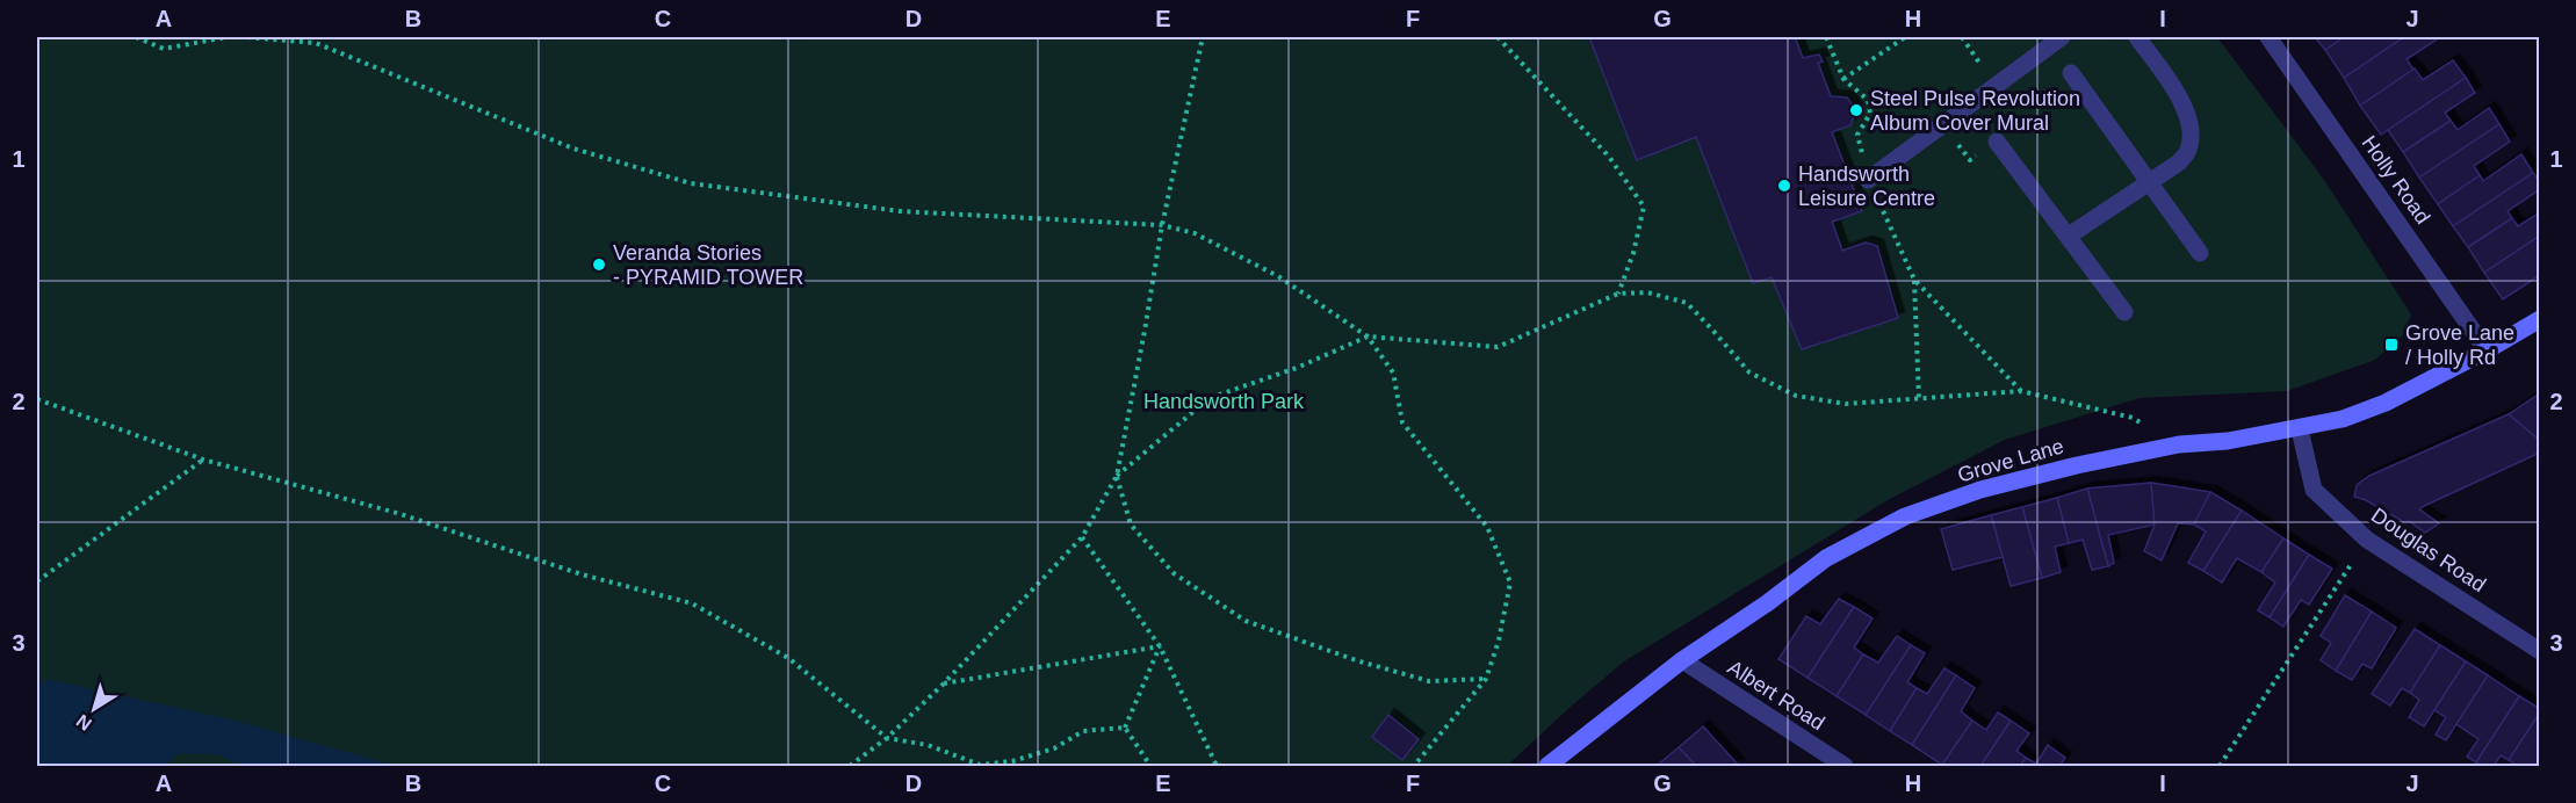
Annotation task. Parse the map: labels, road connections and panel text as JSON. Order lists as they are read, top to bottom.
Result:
{
  "streets": {
    "street": [
      "Holly Road",
      "Grove Lane",
      "Douglas Road",
      "Albert Road"
    ]
  },
  "crossings": [
    ["Holly Road", "Grove Lane"],
    ["Grove Lane", "Douglas Road"],
    ["Grove Lane", "Albert Road"]
  ],
  "parks": ["Handsworth Park"],
  "places": {
    "other": ["Steel Pulse Revolution Album Cover Mural", "Handsworth Leisure Centre", "Veranda Stories - PYRAMID TOWER"],
    "transit": ["Grove Lane / Holly Rd"]
  },
  "north": "bottom left",
  "grid": {
    "columns": [
      "A",
      "B",
      "C",
      "D",
      "E",
      "F",
      "G",
      "H",
      "I",
      "J"
    ],
    "rows": ["1", "2", "3"]
  }
}
